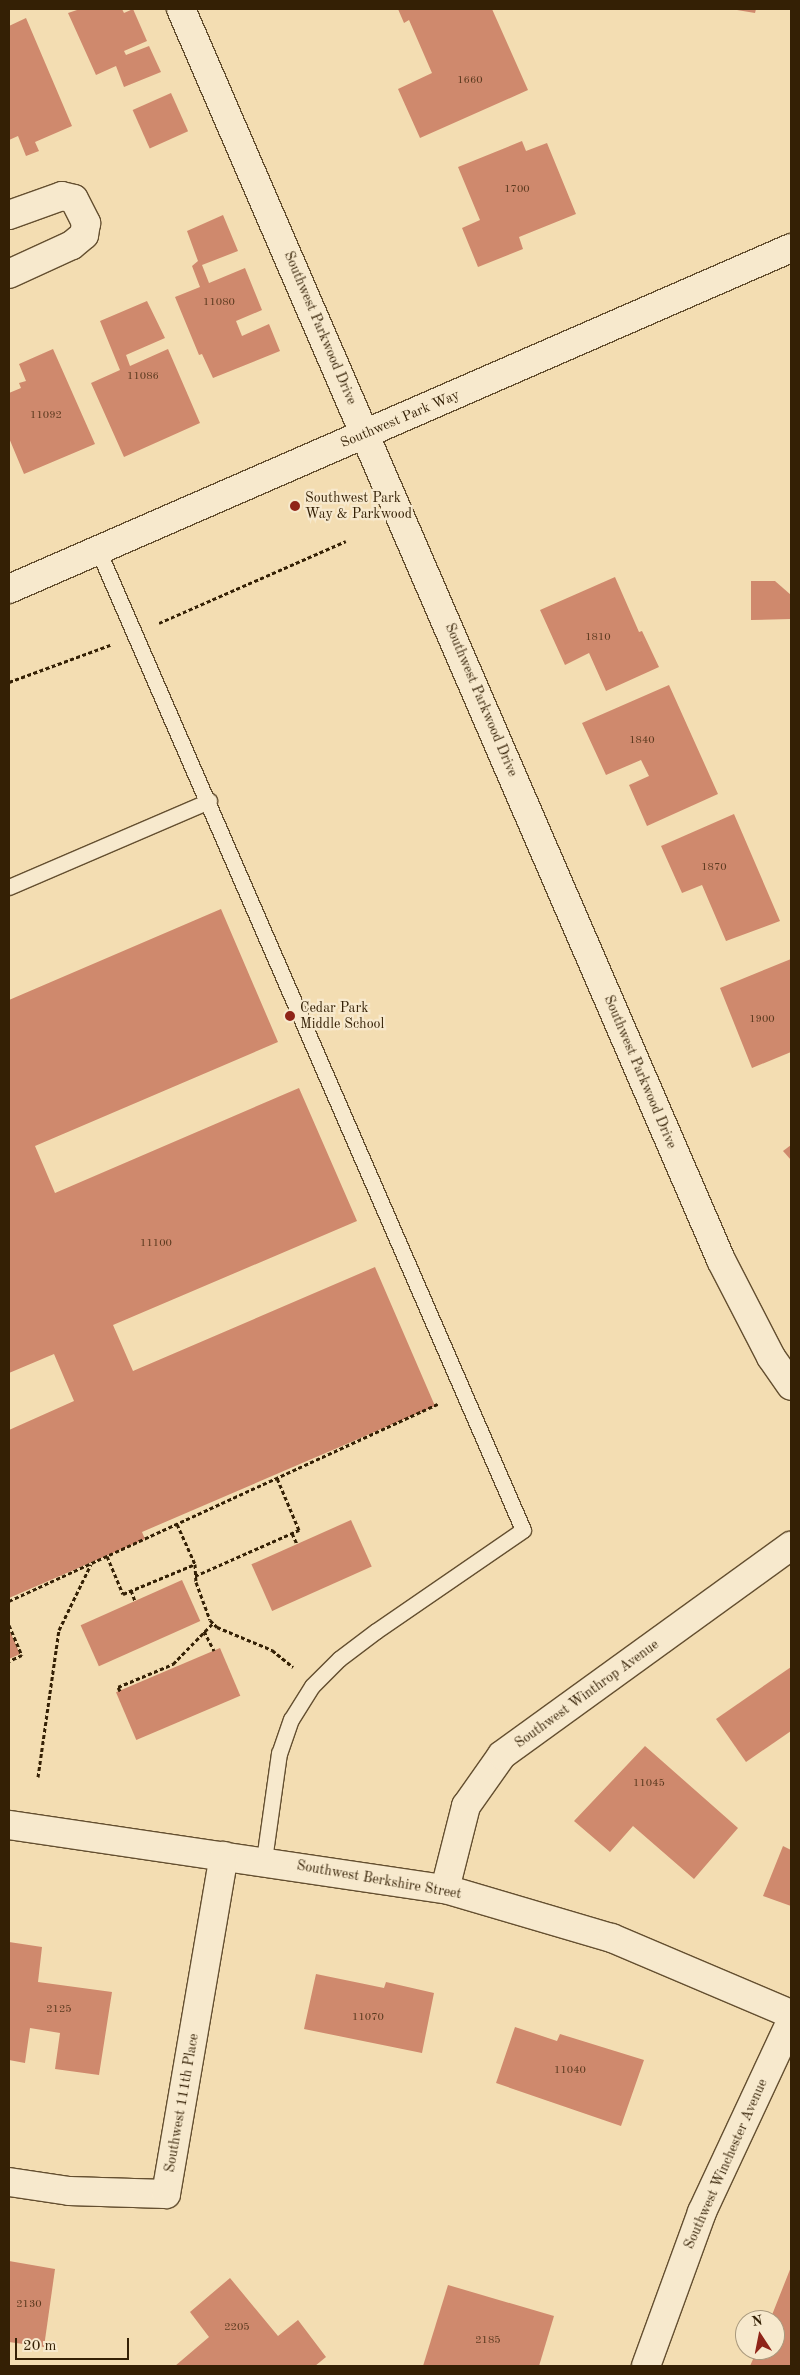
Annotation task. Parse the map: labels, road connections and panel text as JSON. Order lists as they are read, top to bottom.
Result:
{
  "streets": {
    "street": [
      "Southwest Parkwood Drive",
      "Southwest Park Way",
      "Southwest Winthrop Avenue",
      "Southwest Berkshire Street",
      "Southwest 111th Place",
      "Southwest Winchester Avenue"
    ]
  },
  "crossings": [
    ["Southwest Parkwood Drive", "Southwest Park Way"],
    ["Southwest Winthrop Avenue", "Southwest Berkshire Street"],
    ["Southwest Berkshire Street", "Southwest 111th Place"]
  ],
  "places": ["Southwest Park Way & Parkwood", "Cedar Park Middle School"],
  "house_numbers": [
    "1660",
    "1700",
    "11080",
    "11086",
    "11092",
    "1810",
    "1840",
    "1870",
    "1900",
    "11100",
    "11045",
    "2125",
    "11070",
    "11040",
    "2130",
    "2205",
    "2185"
  ],
  "scale_bar": "20 m",
  "north": "top"
}
